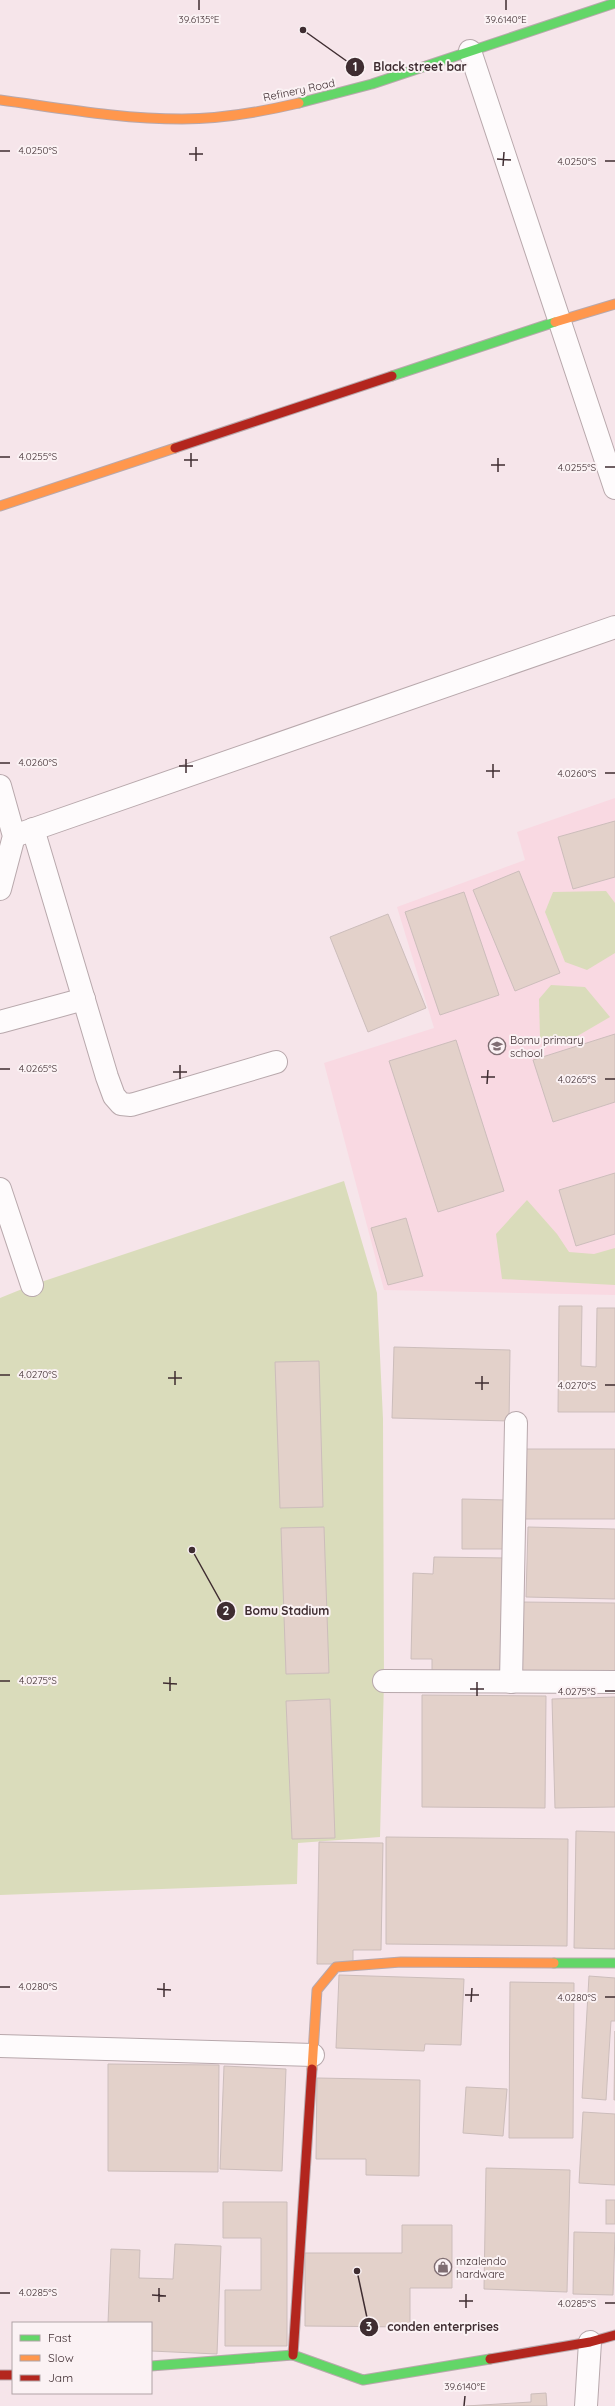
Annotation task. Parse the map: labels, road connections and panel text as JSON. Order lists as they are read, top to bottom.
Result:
{
  "streets": {
    "street": ["Refinery Road"]
  },
  "places": {
    "other": ["Black street bar", "Bomu Stadium", "conden enterprises"],
    "school or university": ["Bomu primary school"],
    "shop": ["mzalendo hardware"]
  },
  "legend": ["Fast", "Slow", "Jam"],
  "coordinates": [
    "39.6135°E",
    "39.6140°E",
    "4.0250°S",
    "4.0255°S",
    "4.0260°S",
    "4.0265°S",
    "4.0270°S",
    "4.0275°S",
    "4.0280°S",
    "4.0285°S"
  ]
}
